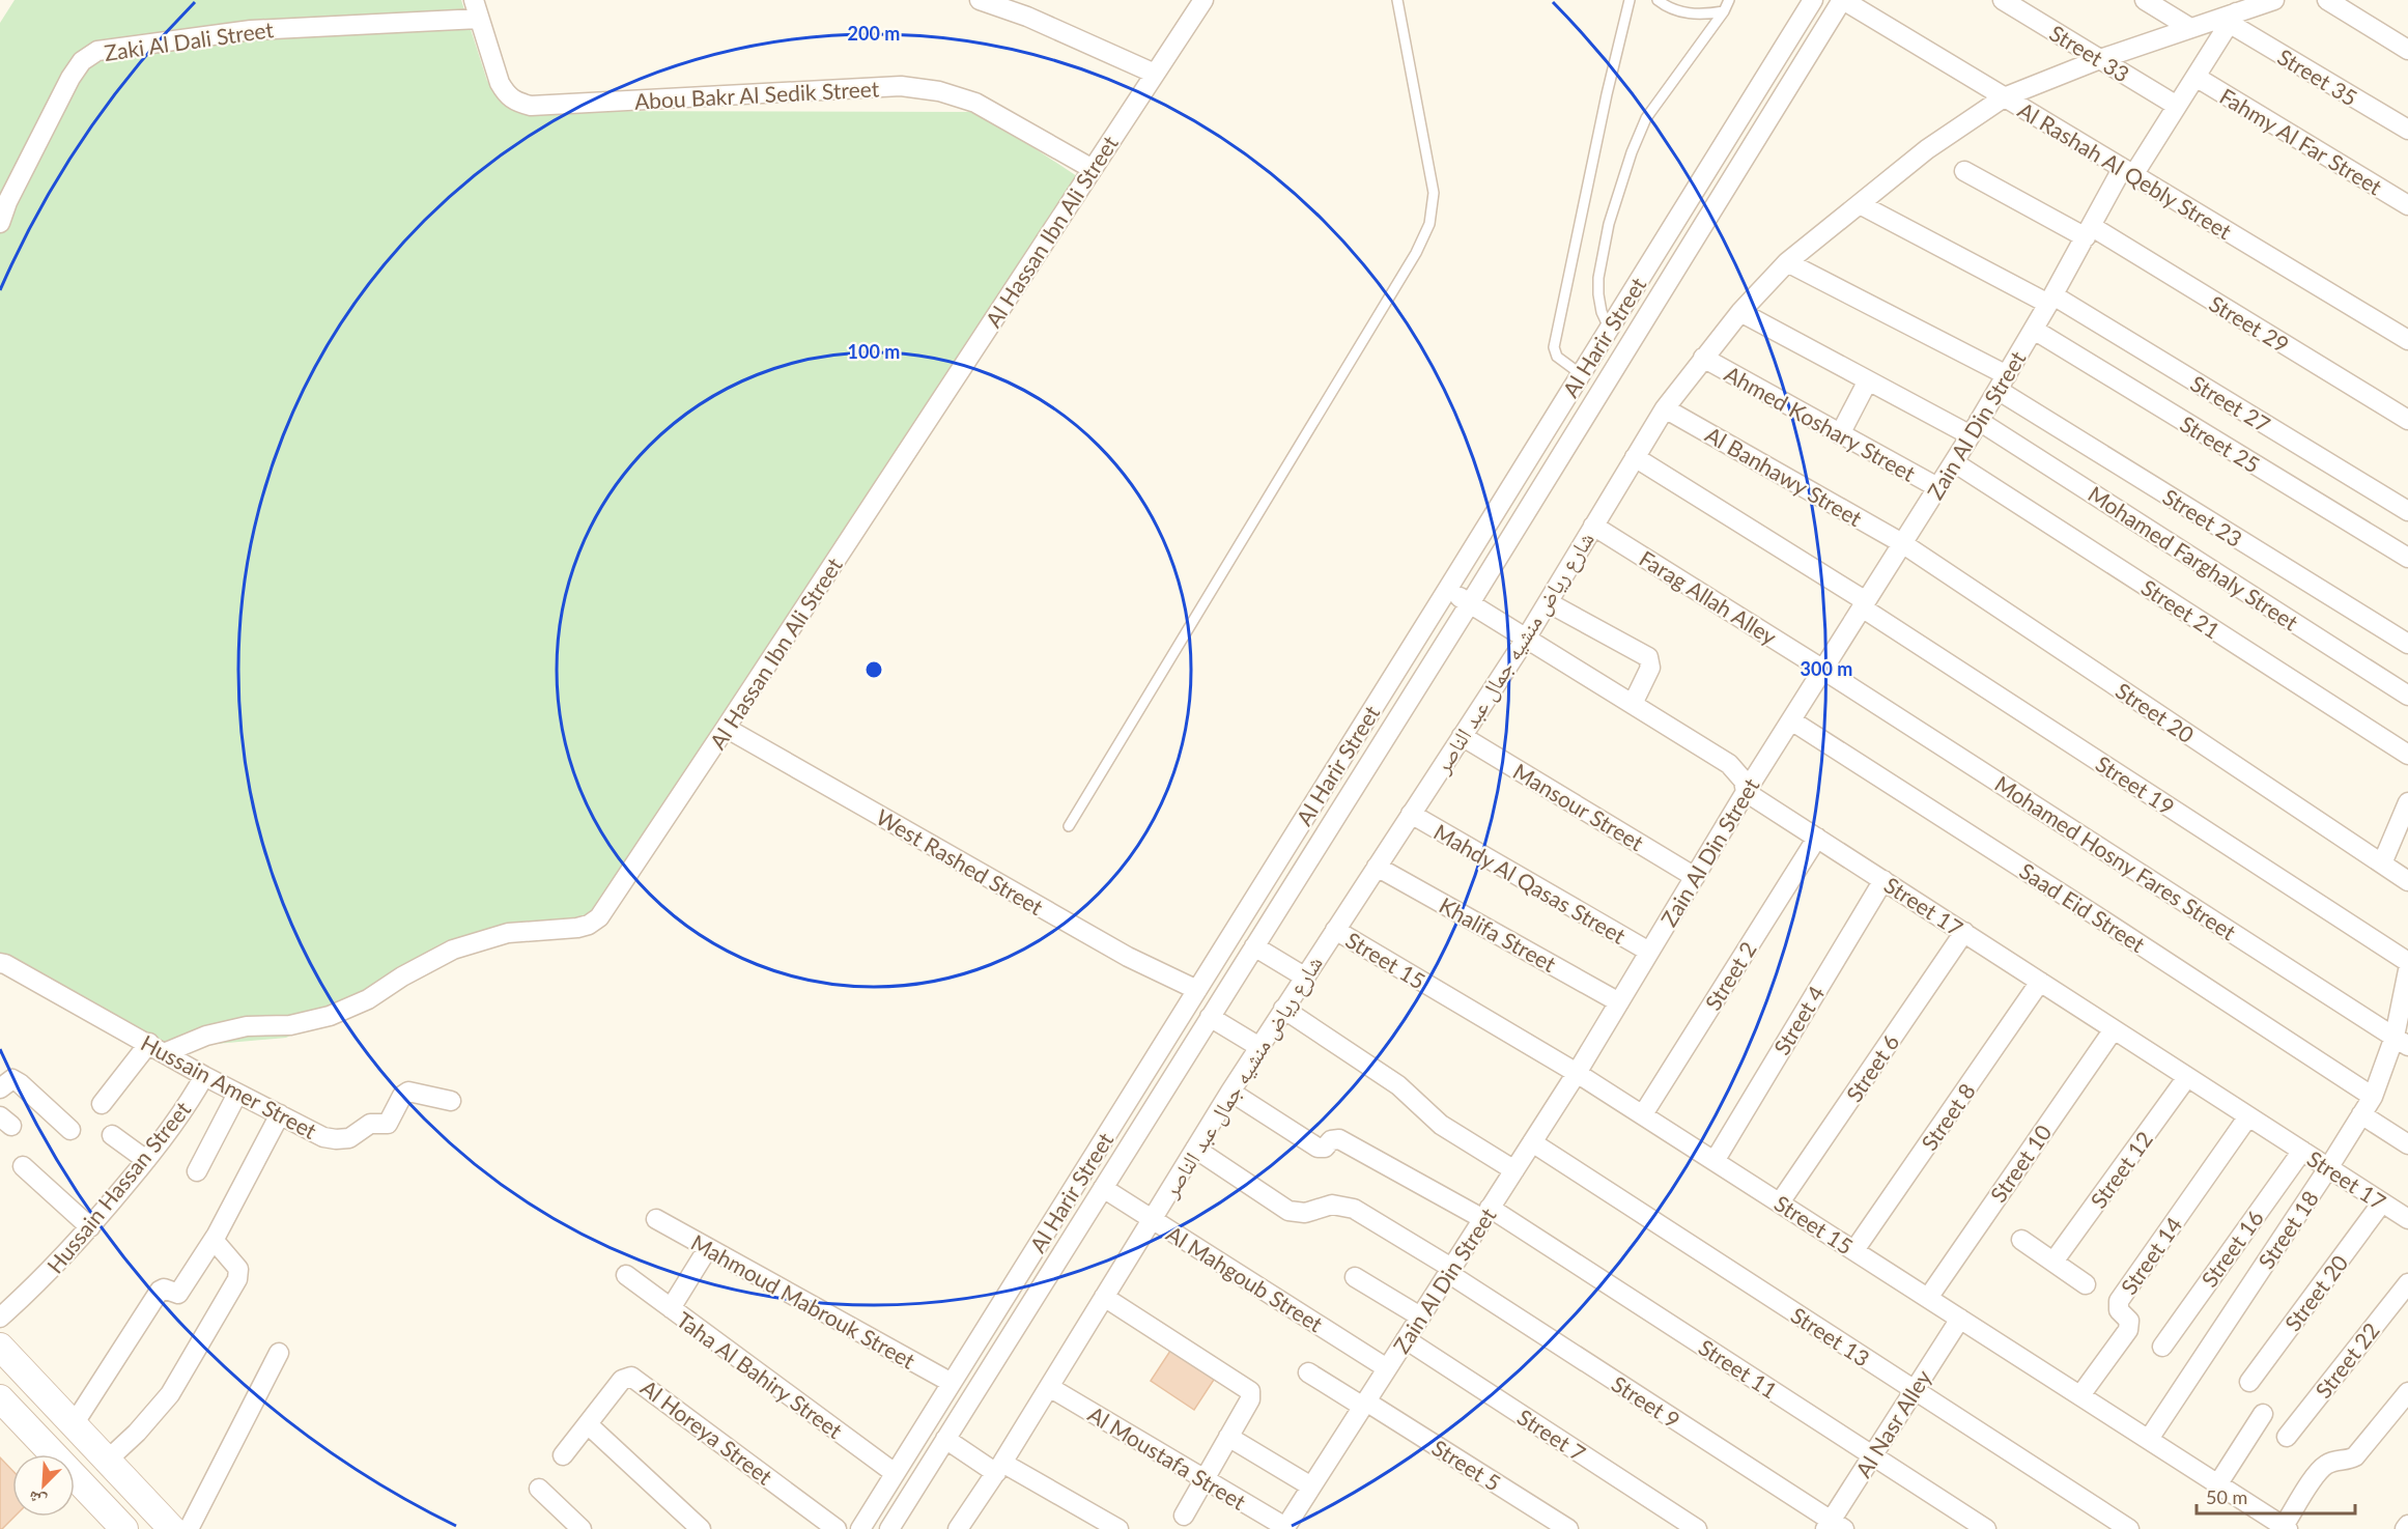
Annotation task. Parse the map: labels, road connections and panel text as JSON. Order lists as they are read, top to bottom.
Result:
{
  "streets": {
    "street": [
      "Zaki Al Dali Street",
      "Street 33",
      "Street 35",
      "Abou Bakr Al Sedik Street",
      "Fahmy Al Far Street",
      "Al Rashah Al Qebly Street",
      "Al Hassan Ibn Ali Street",
      "Street 29",
      "Al Harir Street",
      "Street 27",
      "Ahmed Koshary Street",
      "Zain Al Din Street",
      "Street 25",
      "Al Banhawy Street",
      "Street 23",
      "Mohamed Farghaly Street",
      "Farag Allah Alley",
      "Street 21",
      "شارع رياض منشيه جمال عبد الناصر",
      "Street 20",
      "Street 19",
      "Mansour Street",
      "Mohamed Hosny Fares Street",
      "West Rashed Street",
      "Mahdy Al Qasas Street",
      "Street 17",
      "Saad Eid Street",
      "Khalifa Street",
      "Street 15",
      "Street 2",
      "Street 4",
      "Street 6",
      "Hussain Amer Street",
      "Street 8",
      "Street 10",
      "Street 12",
      "Hussain Hassan Street",
      "Street 18",
      "Street 16",
      "Street 14",
      "Al Mahgoub Street",
      "Mahmoud Mabrouk Street",
      "Street 13",
      "Street 22",
      "Street 11",
      "Taha Al Bahiry Street",
      "Street 9",
      "Al Nasr Alley",
      "Al Horeya Street",
      "Street 7",
      "Al Moustafa Street",
      "Street 5"
    ]
  },
  "crossings": [
    ["Zaki Al Dali Street", "Abou Bakr Al Sedik Street"],
    ["Street 33", "Zain Al Din Street"],
    ["Street 33", "شارع رياض منشيه جمال عبد الناصر"],
    ["Street 35", "Zain Al Din Street"],
    ["Street 35", "شارع رياض منشيه جمال عبد الناصر"],
    ["Abou Bakr Al Sedik Street", "Al Hassan Ibn Ali Street"],
    ["Fahmy Al Far Street", "Zain Al Din Street"],
    ["Al Rashah Al Qebly Street", "Al Harir Street"],
    ["Al Rashah Al Qebly Street", "Zain Al Din Street"],
    ["Al Rashah Al Qebly Street", "شارع رياض منشيه جمال عبد الناصر"],
    ["Al Hassan Ibn Ali Street", "West Rashed Street"],
    ["Al Hassan Ibn Ali Street", "Hussain Amer Street"],
    ["Street 29", "Zain Al Din Street"],
    ["Al Harir Street", "West Rashed Street"],
    ["Al Harir Street", "Street 17"],
    ["Al Harir Street", "Al Mahgoub Street"],
    ["Al Harir Street", "Mahmoud Mabrouk Street"],
    ["Al Harir Street", "Taha Al Bahiry Street"],
    ["Street 27", "Zain Al Din Street"],
    ["Street 27", "شارع رياض منشيه جمال عبد الناصر"],
    ["Ahmed Koshary Street", "Zain Al Din Street"],
    ["Ahmed Koshary Street", "شارع رياض منشيه جمال عبد الناصر"],
    ["Zain Al Din Street", "Street 25"],
    ["Zain Al Din Street", "Al Banhawy Street"],
    ["Zain Al Din Street", "Street 23"],
    ["Zain Al Din Street", "Mohamed Farghaly Street"],
    ["Zain Al Din Street", "Farag Allah Alley"],
    ["Zain Al Din Street", "Street 21"],
    ["Zain Al Din Street", "شارع رياض منشيه جمال عبد الناصر"],
    ["Zain Al Din Street", "Street 20"],
    ["Zain Al Din Street", "Street 19"],
    ["Zain Al Din Street", "Mansour Street"],
    ["Zain Al Din Street", "Mohamed Hosny Fares Street"],
    ["Zain Al Din Street", "Mahdy Al Qasas Street"],
    ["Zain Al Din Street", "Street 17"],
    ["Zain Al Din Street", "Saad Eid Street"],
    ["Zain Al Din Street", "Khalifa Street"],
    ["Zain Al Din Street", "Street 15"],
    ["Zain Al Din Street", "Al Mahgoub Street"],
    ["Zain Al Din Street", "Street 13"],
    ["Zain Al Din Street", "Street 11"],
    ["Zain Al Din Street", "Street 9"],
    ["Zain Al Din Street", "Street 7"],
    ["Zain Al Din Street", "Al Moustafa Street"],
    ["Zain Al Din Street", "Street 5"],
    ["Al Banhawy Street", "شارع رياض منشيه جمال عبد الناصر"],
    ["Al Banhawy Street", "Street 20"],
    ["Street 23", "شارع رياض منشيه جمال عبد الناصر"],
    ["Mohamed Farghaly Street", "شارع رياض منشيه جمال عبد الناصر"],
    ["Farag Allah Alley", "شارع رياض منشيه جمال عبد الناصر"],
    ["Farag Allah Alley", "Mohamed Hosny Fares Street"],
    ["شارع رياض منشيه جمال عبد الناصر", "Street 19"],
    ["شارع رياض منشيه جمال عبد الناصر", "Mansour Street"],
    ["شارع رياض منشيه جمال عبد الناصر", "Mahdy Al Qasas Street"],
    ["شارع رياض منشيه جمال عبد الناصر", "Street 17"],
    ["شارع رياض منشيه جمال عبد الناصر", "Khalifa Street"],
    ["شارع رياض منشيه جمال عبد الناصر", "Street 15"],
    ["شارع رياض منشيه جمال عبد الناصر", "Al Mahgoub Street"],
    ["شارع رياض منشيه جمال عبد الناصر", "Street 11"],
    ["شارع رياض منشيه جمال عبد الناصر", "Street 9"],
    ["شارع رياض منشيه جمال عبد الناصر", "Al Moustafa Street"],
    ["Street 20", "Street 17"],
    ["Mohamed Hosny Fares Street", "Street 18"],
    ["Street 17", "Street 2"],
    ["Street 17", "Street 4"],
    ["Street 17", "Street 6"],
    ["Street 17", "Street 8"],
    ["Street 17", "Street 10"],
    ["Street 17", "Street 12"],
    ["Street 17", "Street 18"],
    ["Street 17", "Street 16"],
    ["Street 17", "Street 14"],
    ["Saad Eid Street", "Street 18"],
    ["Street 15", "Street 2"],
    ["Street 15", "Street 4"],
    ["Street 15", "Street 6"],
    ["Street 15", "Street 8"],
    ["Street 15", "Street 10"],
    ["Street 15", "Street 18"],
    ["Street 15", "Street 14"],
    ["Street 15", "Al Nasr Alley"],
    ["Hussain Amer Street", "Hussain Hassan Street"],
    ["Street 13", "Al Nasr Alley"],
    ["Street 11", "Al Nasr Alley"],
    ["Street 9", "Al Nasr Alley"]
  ],
  "scale_bar": "50 m",
  "north": "bottom left",
  "rings": ["200 m", "100 m", "300 m"]
}
